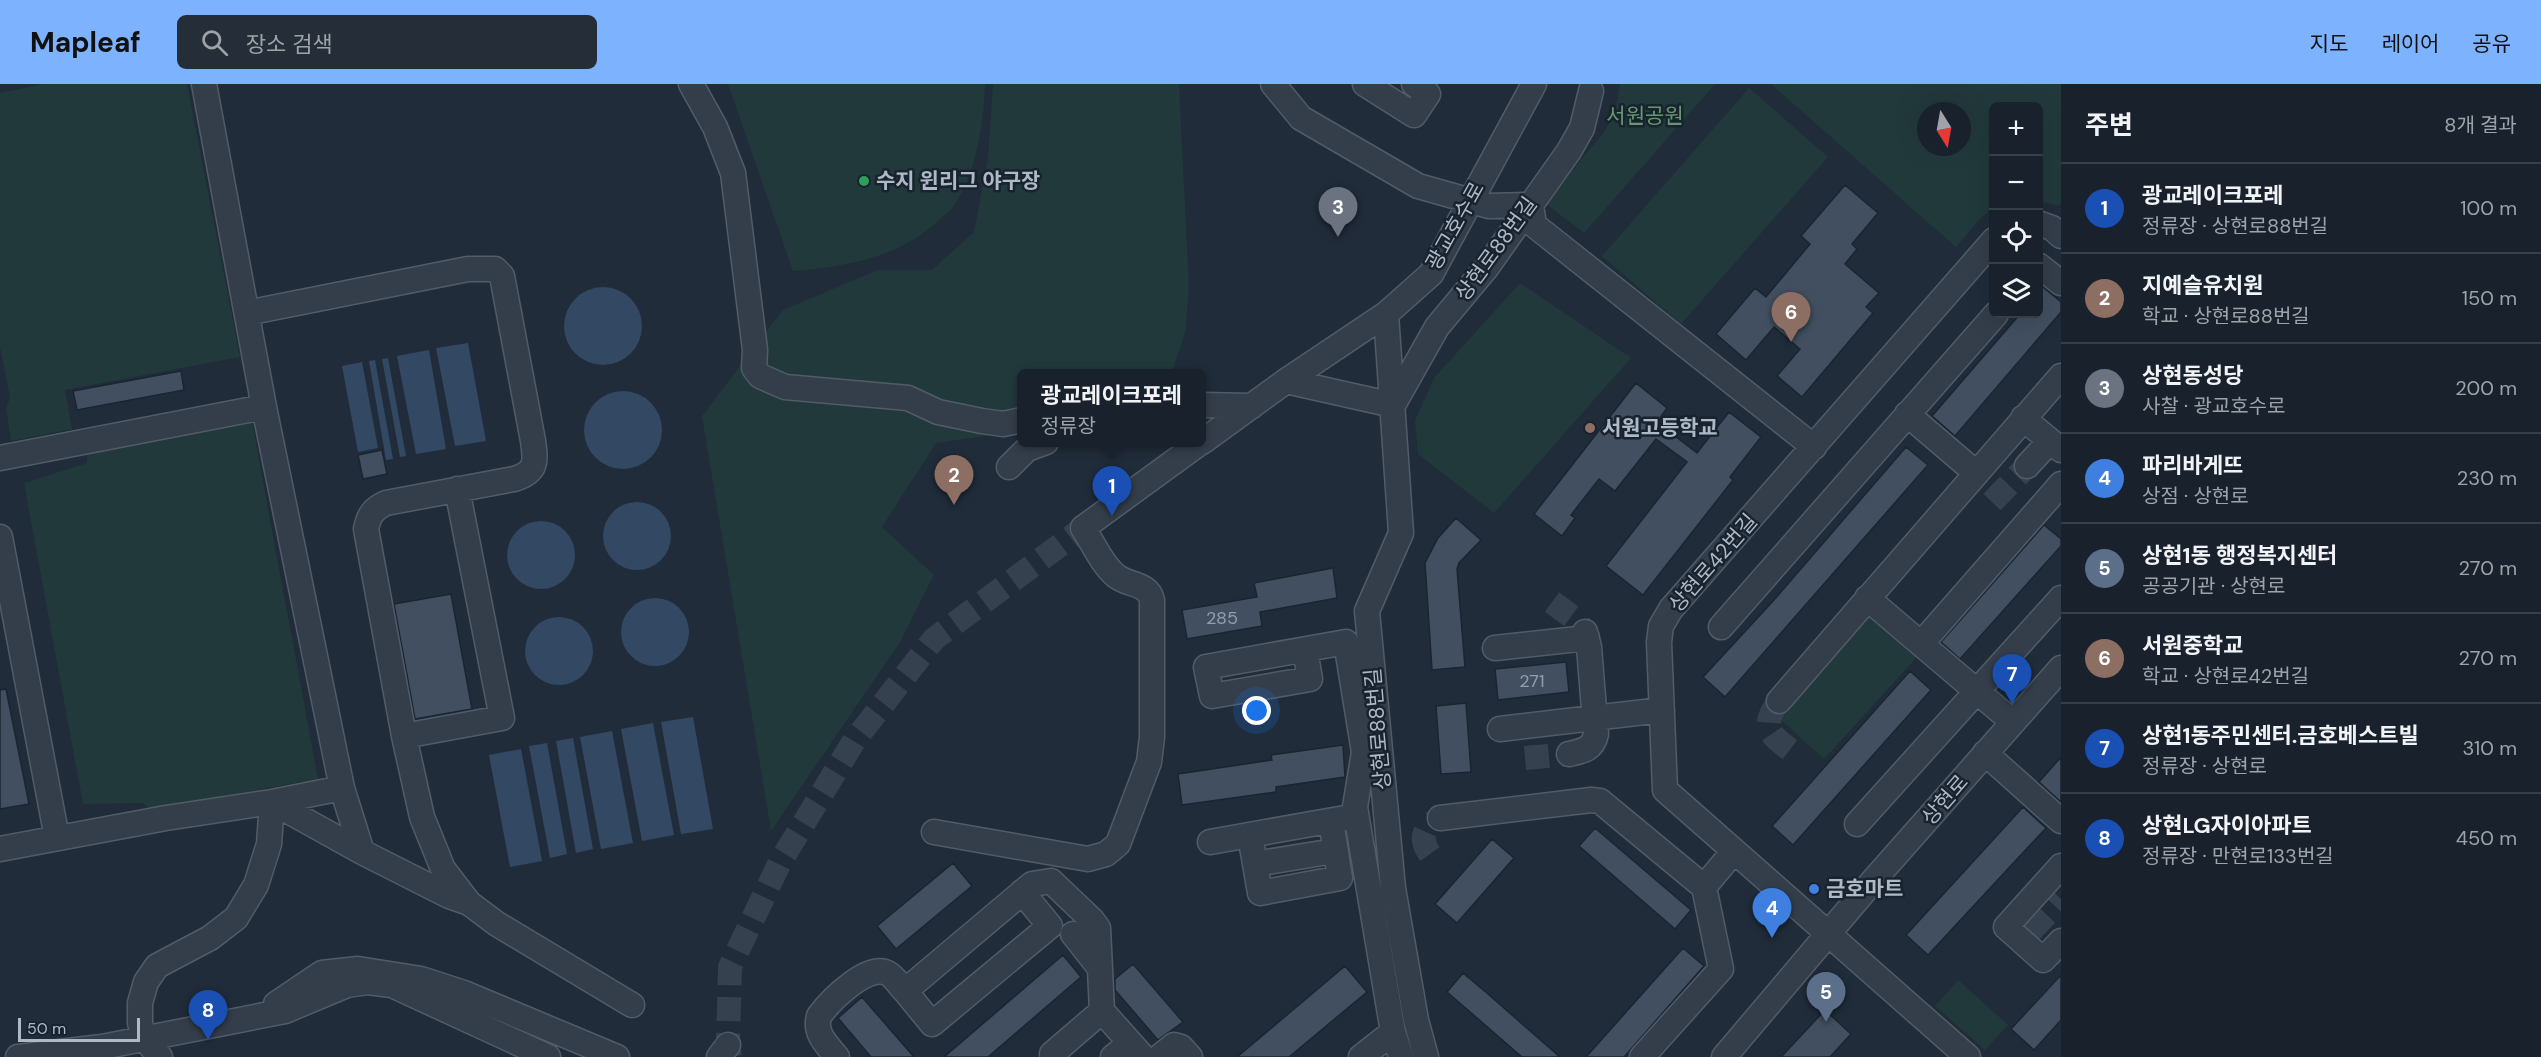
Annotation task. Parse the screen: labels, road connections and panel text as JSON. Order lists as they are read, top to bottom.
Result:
{
  "streets": {
    "street": [
      "광교호수로",
      "상현로88번길",
      "상현로42번길",
      "상현로"
    ]
  },
  "crossings": [
    ["광교호수로", "상현로88번길"],
    ["상현로42번길", "상현로"]
  ],
  "parks": ["서원공원"],
  "places": ["수지 윈리그 야구장", "서원고등학교", "금호마트"],
  "house_numbers": ["285", "271"],
  "scale_bar": "50 m",
  "north": "bottom",
  "page": {
    "header": "Mapleaf",
    "search": "장소 검색",
    "nav": ["지도", "레이어", "공유"],
    "heading": ["주변", "8개 결과"],
    "map_buttons": ["+", "−"],
    "list": [
      {
        "mark": "1",
        "name": "광교레이크포레",
        "note": "정류장 · 상현로88번길",
        "value": "100 m"
      },
      {
        "mark": "2",
        "name": "지예슬유치원",
        "note": "학교 · 상현로88번길",
        "value": "150 m"
      },
      {
        "mark": "3",
        "name": "상현동성당",
        "note": "사찰 · 광교호수로",
        "value": "200 m"
      },
      {
        "mark": "4",
        "name": "파리바게뜨",
        "note": "상점 · 상현로",
        "value": "230 m"
      },
      {
        "mark": "5",
        "name": "상현1동 행정복지센터",
        "note": "공공기관 · 상현로",
        "value": "270 m"
      },
      {
        "mark": "6",
        "name": "서원중학교",
        "note": "학교 · 상현로42번길",
        "value": "270 m"
      },
      {
        "mark": "7",
        "name": "상현1동주민센터.금호베스트빌",
        "note": "정류장 · 상현로",
        "value": "310 m"
      },
      {
        "mark": "8",
        "name": "상현LG자이아파트",
        "note": "정류장 · 만현로133번길",
        "value": "450 m"
      }
    ],
    "pins": [
      "3",
      "6",
      "2",
      "1",
      "7",
      "4",
      "5",
      "8"
    ],
    "popup": ["광교레이크포레", "정류장"],
    "scale": "50 m"
  }
}
